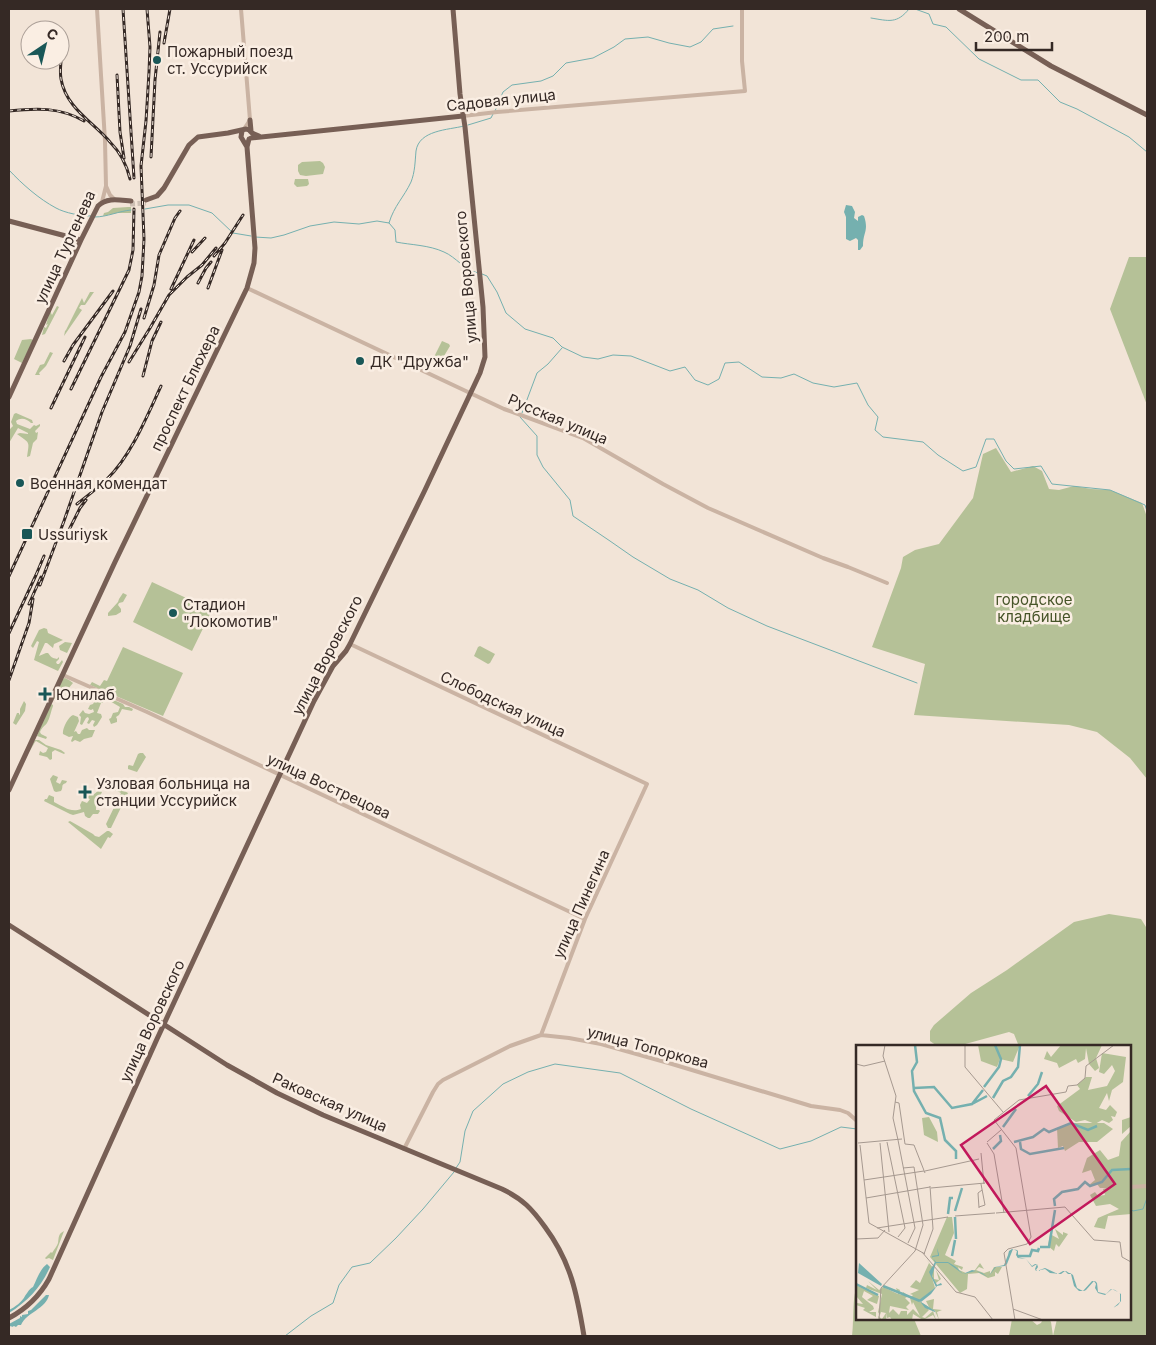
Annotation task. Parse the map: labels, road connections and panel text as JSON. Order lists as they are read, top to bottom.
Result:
{
  "streets": {
    "main road": [
      "Садовая улица",
      "улица Тургенева",
      "улица Воровского",
      "проспект Блюхера",
      "Раковская улица"
    ],
    "street": [
      "Русская улица",
      "Слободская улица",
      "улица Вострецова",
      "улица Пинегина",
      "улица Топоркова"
    ]
  },
  "crossings": [
    ["Садовая улица", "улица Воровского"],
    ["Садовая улица", "проспект Блюхера"],
    ["улица Воровского", "Русская улица"],
    ["улица Воровского", "Слободская улица"],
    ["улица Воровского", "улица Вострецова"],
    ["улица Воровского", "Раковская улица"],
    ["проспект Блюхера", "Русская улица"],
    ["проспект Блюхера", "улица Вострецова"],
    ["Слободская улица", "улица Пинегина"],
    ["улица Вострецова", "улица Пинегина"],
    ["улица Пинегина", "улица Топоркова"],
    ["улица Топоркова", "Раковская улица"]
  ],
  "parks": ["городское кладбище"],
  "places": {
    "other": [
      "Пожарный поезд ст. Уссурийск",
      "ДК \"Дружба\"",
      "Военная комендат",
      "Стадион \"Локомотив\""
    ],
    "transit": ["Ussuriysk"],
    "health": ["Юнилаб", "Узловая больница на станции Уссурийск"]
  },
  "scale_bar": "200 m",
  "north": "top right"
}
